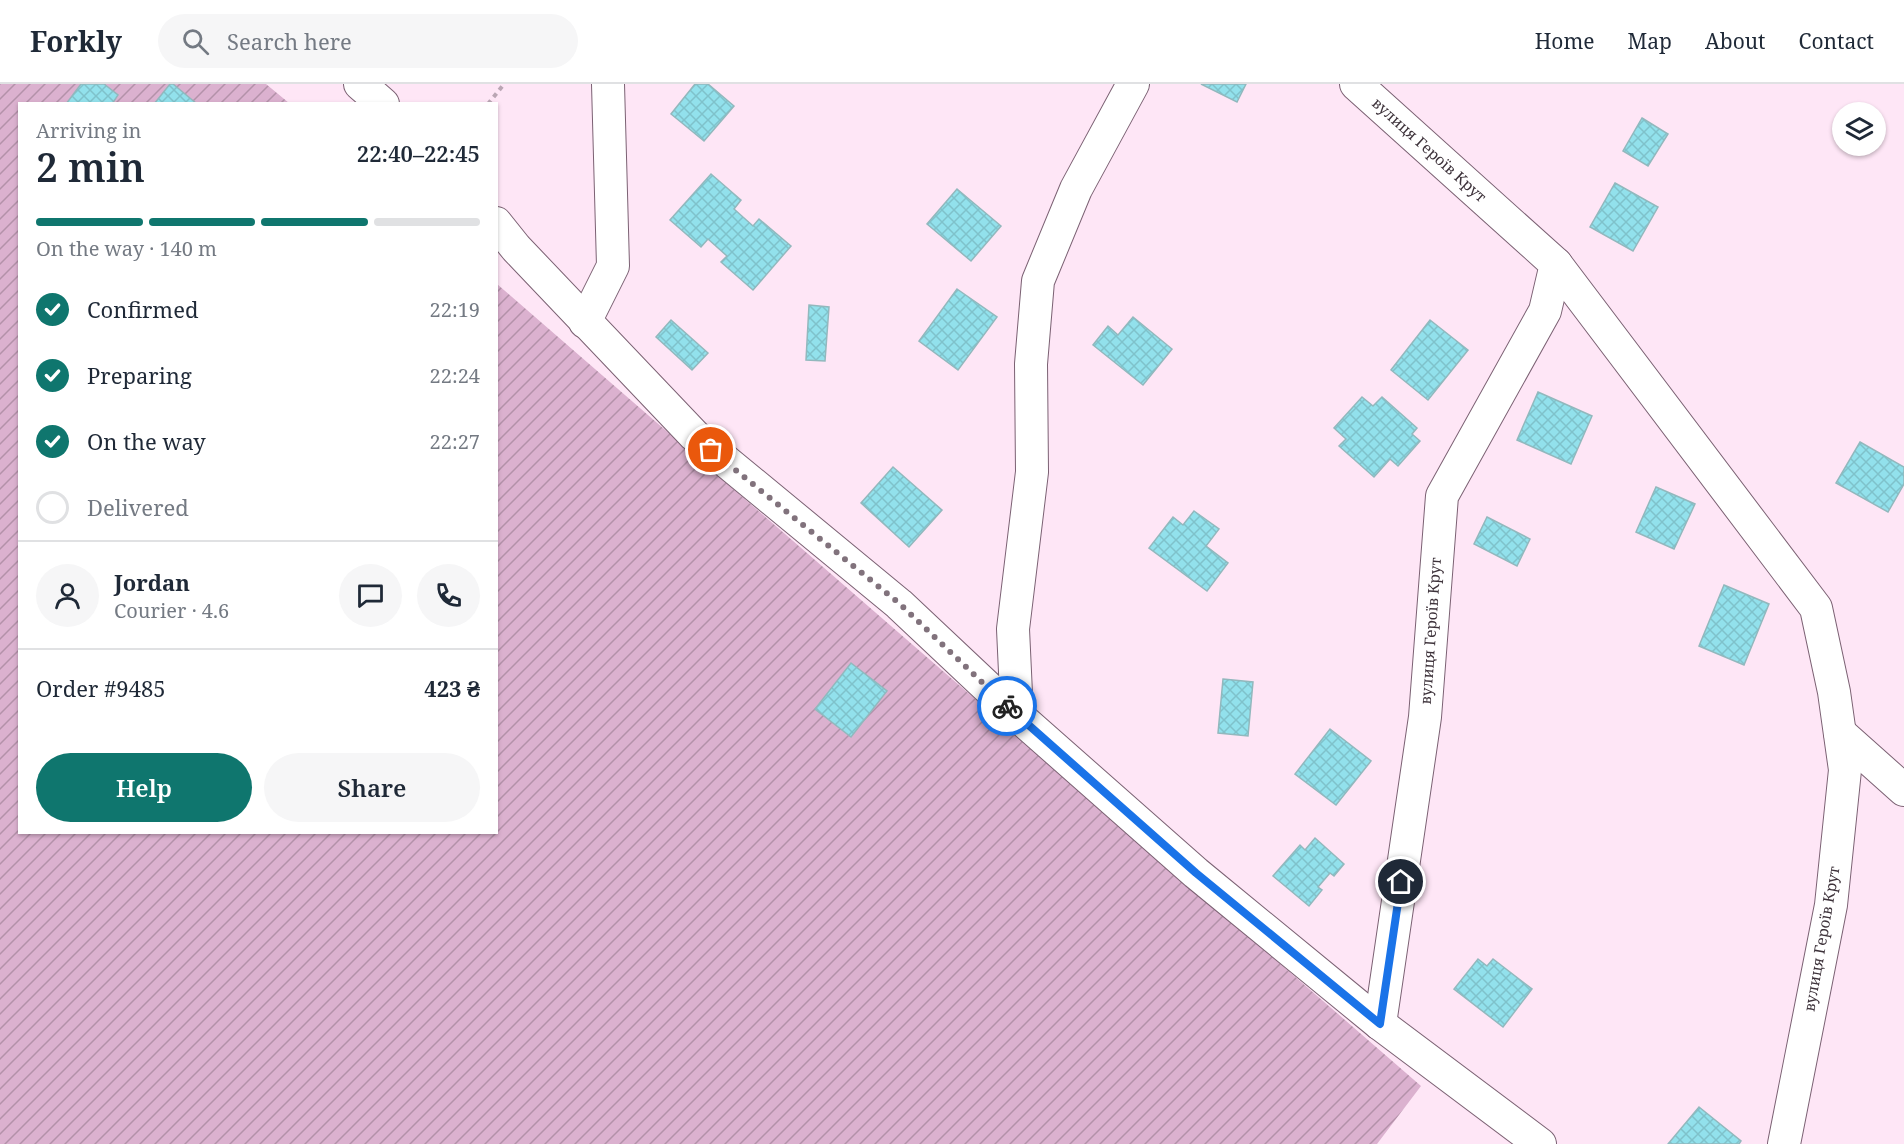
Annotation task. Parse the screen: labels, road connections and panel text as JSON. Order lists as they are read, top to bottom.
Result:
{
  "streets": {
    "street": ["вулиця Героїв Крут"]
  },
  "page": {
    "header": "Forkly",
    "search": "Search here",
    "nav": [
      "Home",
      "Map",
      "About",
      "Contact"
    ],
    "heading": ["2 min", "Arriving in", "22:40–22:45"],
    "panel": [
      "Jordan",
      "Courier · 4.6",
      "Order #9485",
      "423 ₴"
    ],
    "bar": "On the way · 140 m",
    "list": [
      ["Confirmed", "22:19"],
      ["Preparing", "22:24"],
      ["On the way", "22:27"],
      "Delivered"
    ],
    "buttons": ["Help", "Share"]
  }
}
